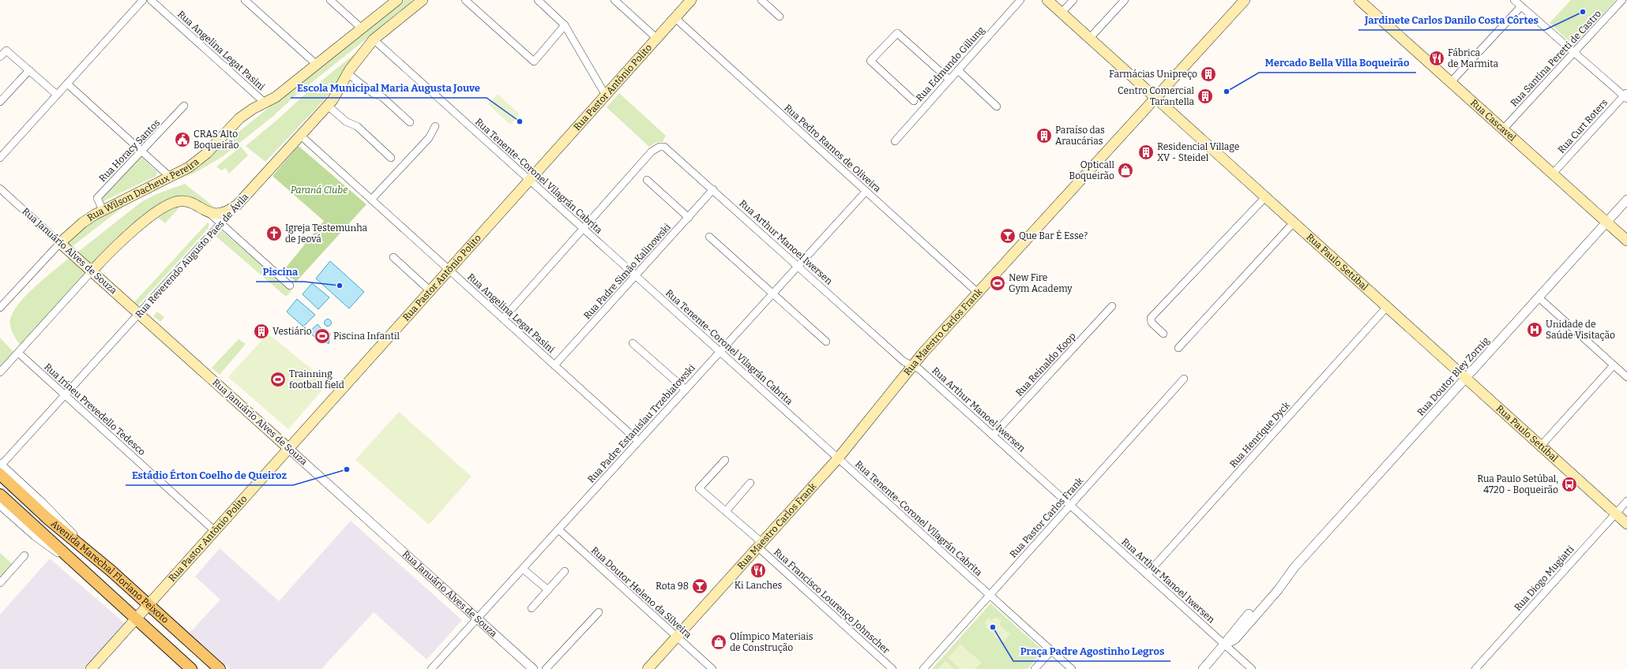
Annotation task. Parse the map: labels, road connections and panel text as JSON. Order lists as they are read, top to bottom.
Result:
{
  "streets": {
    "main road": [
      "Rua Pastor Antônio Polito",
      "Rua Cascavel",
      "Rua Wilson Dacheux Pereira",
      "Rua Januário Alves de Souza",
      "Rua Reverendo Augusto Paes de Ávila",
      "Rua Paulo Setúbal",
      "Rua Maestro Carlos Frank",
      "Avenida Marechal Floriano Peixoto"
    ],
    "street": [
      "Rua Angelina Legat Pasini",
      "Rua Santina Peretti de Castro",
      "Rua Edmundo Gillung",
      "Rua Curt Roters",
      "Rua Pedro Ramos de Oliveira",
      "Rua Horacy Santos",
      "Rua Tenente-Coronel Vilagrán Cabrita",
      "Rua Arthur Manoel Iwersen",
      "Rua Padre Simão Kalinowski",
      "Rua Reinaldo Koop",
      "Rua Doutor Bley Zornig",
      "Rua Irineu Prevedello Tedesco",
      "Rua Padre Estanislau Trzebiatowski",
      "Rua Henrique Dyck",
      "Rua Pastor Carlos Frank",
      "Rua Diogo Mugiatti",
      "Rua Doutor Heleno da Silveira",
      "Rua Francisco Lourenço Johnscher"
    ]
  },
  "crossings": [
    ["Rua Angelina Legat Pasini", "Rua Pastor Antônio Polito"],
    ["Rua Angelina Legat Pasini", "Rua Wilson Dacheux Pereira"],
    ["Rua Angelina Legat Pasini", "Rua Reverendo Augusto Paes de Ávila"],
    ["Rua Angelina Legat Pasini", "Rua Padre Simão Kalinowski"],
    ["Rua Angelina Legat Pasini", "Rua Padre Estanislau Trzebiatowski"],
    ["Rua Santina Peretti de Castro", "Rua Cascavel"],
    ["Rua Pastor Antônio Polito", "Rua Pedro Ramos de Oliveira"],
    ["Rua Pastor Antônio Polito", "Rua Tenente-Coronel Vilagrán Cabrita"],
    ["Rua Pastor Antônio Polito", "Rua Januário Alves de Souza"],
    ["Rua Pastor Antônio Polito", "Rua Irineu Prevedello Tedesco"],
    ["Rua Pastor Antônio Polito", "Avenida Marechal Floriano Peixoto"],
    ["Rua Cascavel", "Rua Curt Roters"],
    ["Rua Cascavel", "Rua Doutor Bley Zornig"],
    ["Rua Pedro Ramos de Oliveira", "Rua Maestro Carlos Frank"],
    ["Rua Pedro Ramos de Oliveira", "Rua Padre Estanislau Trzebiatowski"],
    ["Rua Horacy Santos", "Rua Wilson Dacheux Pereira"],
    ["Rua Tenente-Coronel Vilagrán Cabrita", "Rua Arthur Manoel Iwersen"],
    ["Rua Tenente-Coronel Vilagrán Cabrita", "Rua Reverendo Augusto Paes de Ávila"],
    ["Rua Tenente-Coronel Vilagrán Cabrita", "Rua Padre Simão Kalinowski"],
    ["Rua Tenente-Coronel Vilagrán Cabrita", "Rua Maestro Carlos Frank"],
    ["Rua Tenente-Coronel Vilagrán Cabrita", "Rua Padre Estanislau Trzebiatowski"],
    ["Rua Tenente-Coronel Vilagrán Cabrita", "Rua Pastor Carlos Frank"],
    ["Rua Wilson Dacheux Pereira", "Rua Januário Alves de Souza"],
    ["Rua Arthur Manoel Iwersen", "Rua Padre Simão Kalinowski"],
    ["Rua Arthur Manoel Iwersen", "Rua Maestro Carlos Frank"],
    ["Rua Arthur Manoel Iwersen", "Rua Reinaldo Koop"],
    ["Rua Arthur Manoel Iwersen", "Rua Doutor Bley Zornig"],
    ["Rua Arthur Manoel Iwersen", "Rua Padre Estanislau Trzebiatowski"],
    ["Rua Arthur Manoel Iwersen", "Rua Henrique Dyck"],
    ["Rua Arthur Manoel Iwersen", "Rua Pastor Carlos Frank"],
    ["Rua Januário Alves de Souza", "Rua Reverendo Augusto Paes de Ávila"],
    ["Rua Januário Alves de Souza", "Rua Padre Estanislau Trzebiatowski"],
    ["Rua Reverendo Augusto Paes de Ávila", "Rua Irineu Prevedello Tedesco"],
    ["Rua Reverendo Augusto Paes de Ávila", "Avenida Marechal Floriano Peixoto"],
    ["Rua Paulo Setúbal", "Rua Maestro Carlos Frank"],
    ["Rua Paulo Setúbal", "Rua Doutor Bley Zornig"],
    ["Rua Paulo Setúbal", "Rua Henrique Dyck"],
    ["Rua Paulo Setúbal", "Rua Diogo Mugiatti"],
    ["Rua Maestro Carlos Frank", "Rua Doutor Heleno da Silveira"],
    ["Rua Maestro Carlos Frank", "Rua Francisco Lourenço Johnscher"],
    ["Rua Padre Estanislau Trzebiatowski", "Rua Doutor Heleno da Silveira"]
  ],
  "parks": ["Paraná Clube"],
  "places": {
    "other": [
      "Jardinete Carlos Danilo Costa Côrtes",
      "Mercado Bella Villa Boqueirão",
      "Escola Municipal Maria Augusta Jouve",
      "Piscina",
      "Estádio Érton Coelho de Queiroz",
      "Praça Padre Agostinho Legros"
    ],
    "restaurant": ["Fábrica de Marmita", "Ki Lanches"],
    "building": [
      "Farmácias Unipreço",
      "Centro Comercial Tarantella",
      "Paraíso das Araucárias",
      "Residencial Village XV - Steidel",
      "Vestiário"
    ],
    "public building": ["CRAS Alto Boqueirão"],
    "shop": ["Opticall Boqueirão", "Olímpico Materiais de Construção"],
    "church": ["Igreja Testemunha de Jeová"],
    "bar": ["Que Bar É Esse?", "Rota 98"],
    "sports": ["New Fire Gym Academy", "Piscina Infantil", "Trainning football field"],
    "hospital": ["Unidade de Saúde Visitação"],
    "bus stop": ["Rua Paulo Setúbal, 4720 - Boqueirão"]
  }
}
